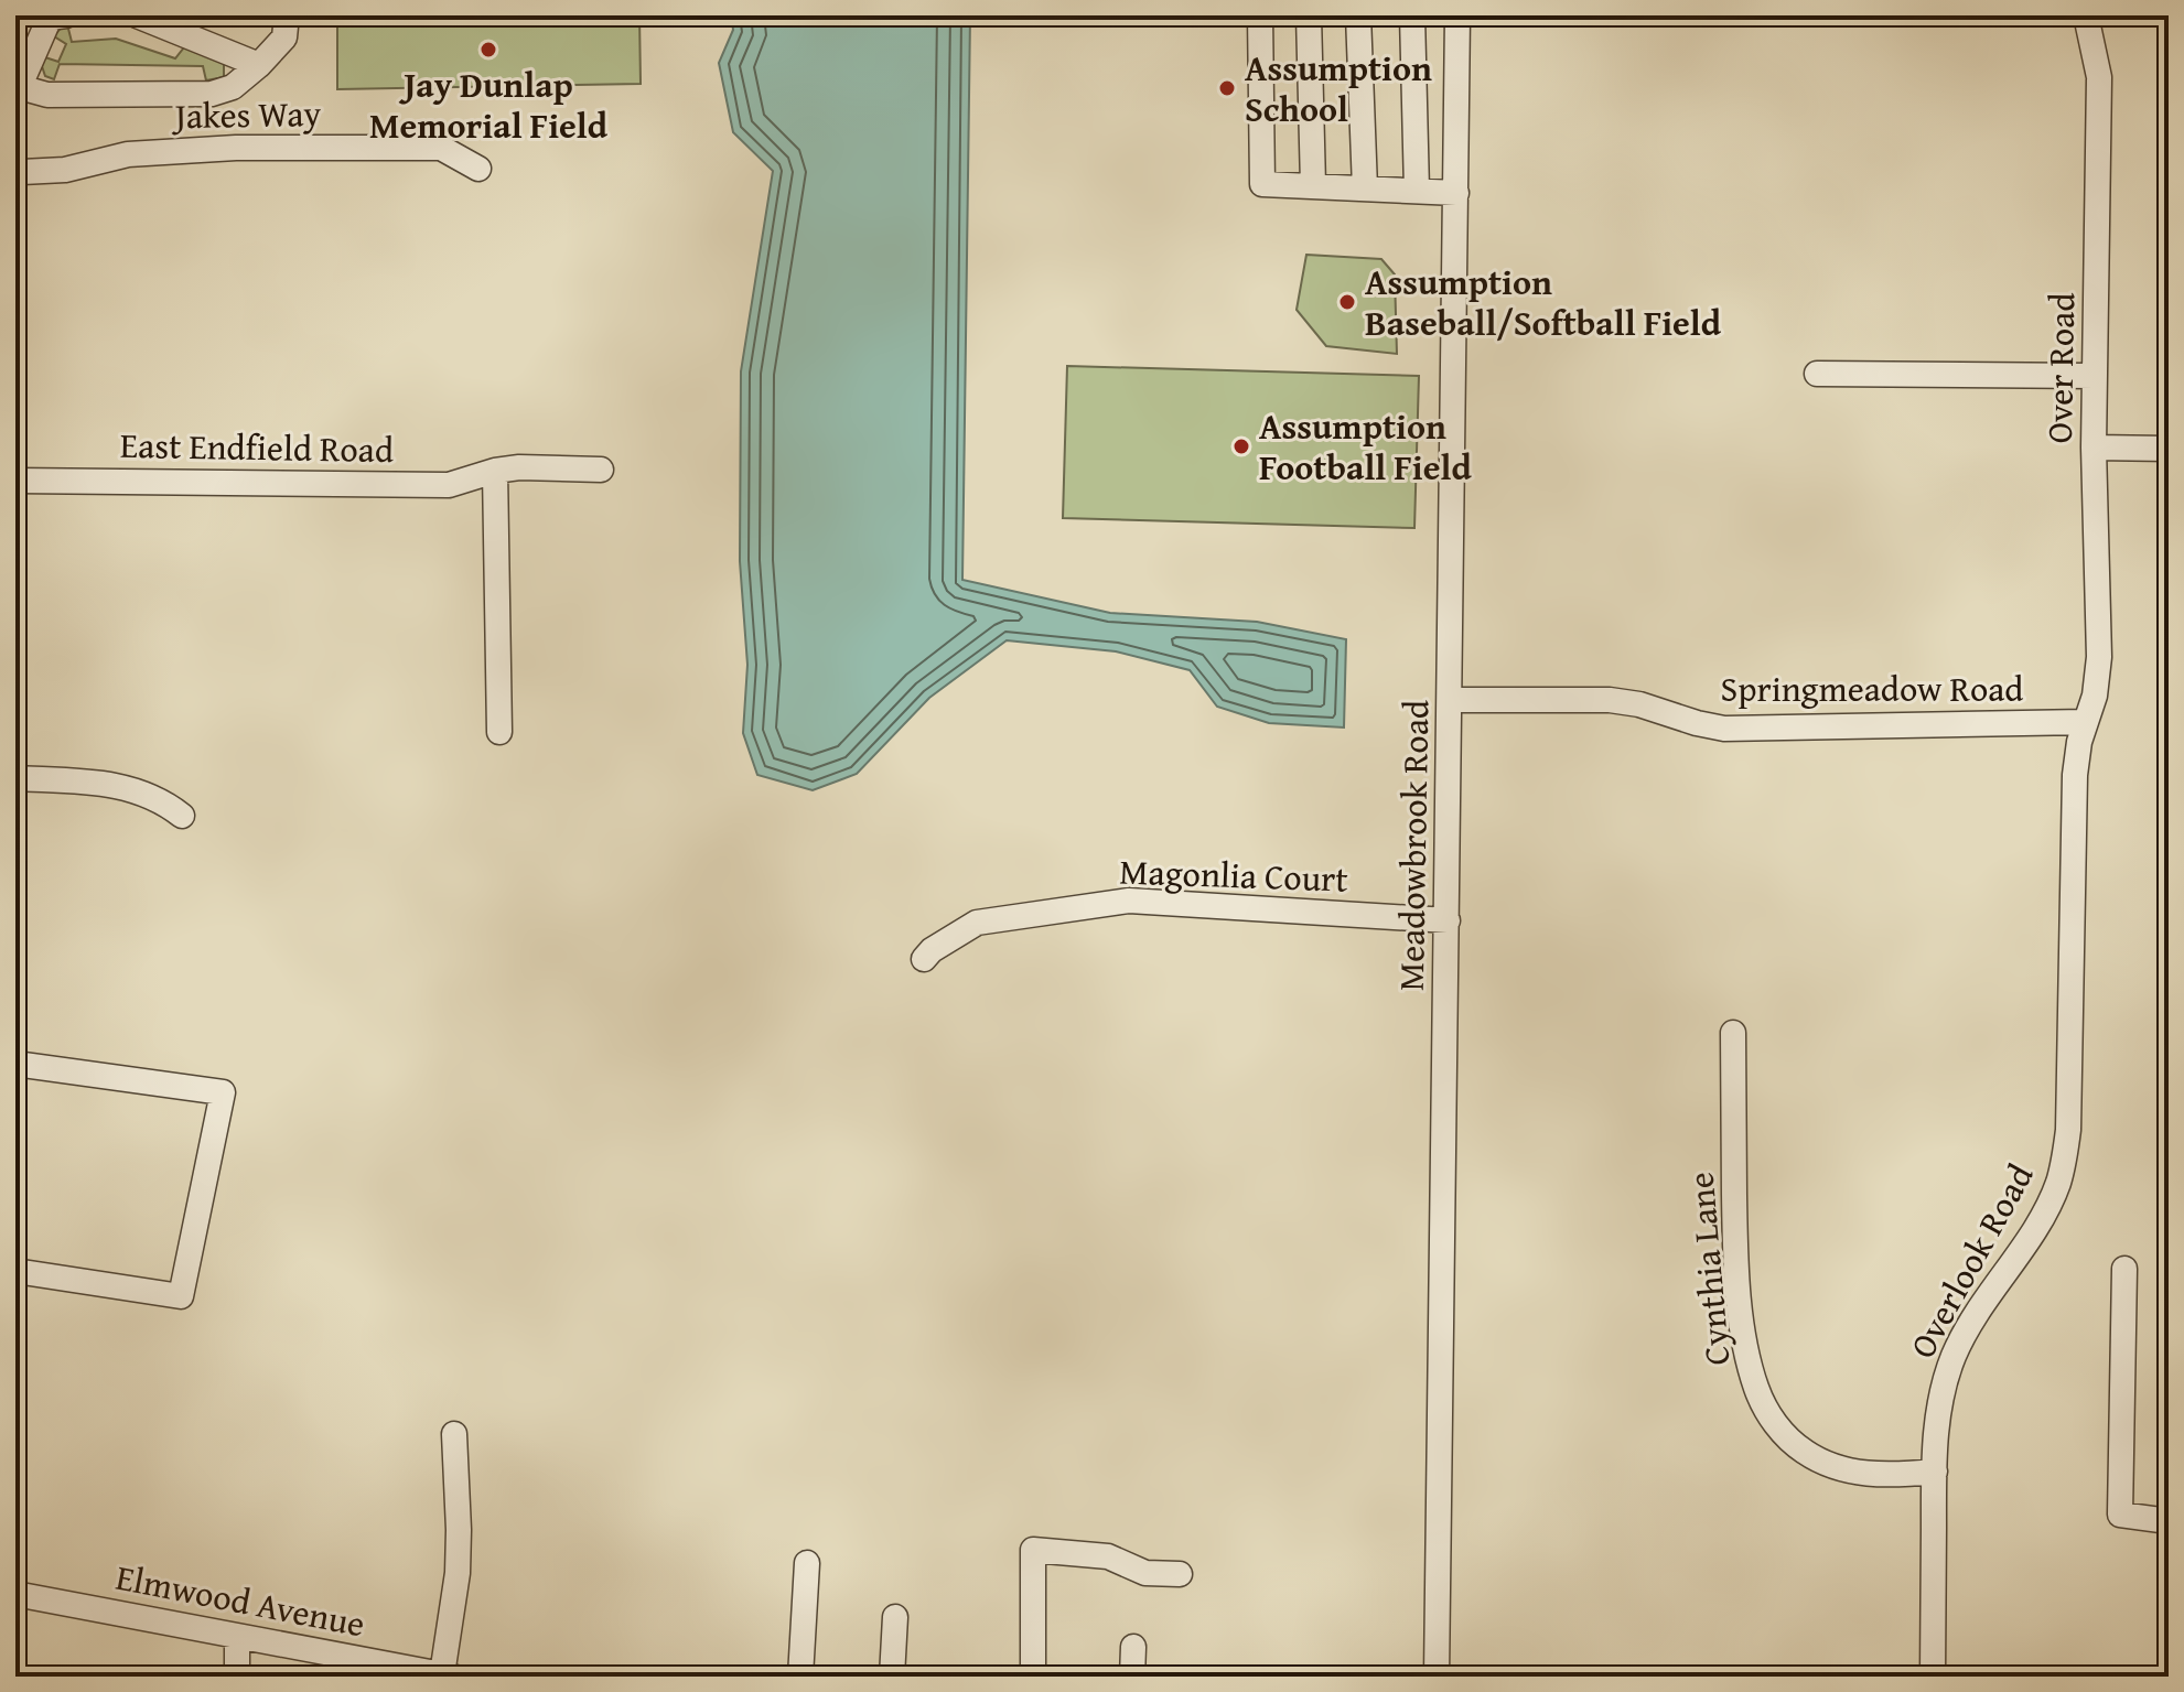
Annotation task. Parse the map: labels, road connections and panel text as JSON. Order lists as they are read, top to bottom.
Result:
{
  "streets": {
    "street": [
      "Jakes Way",
      "Over Road",
      "East Endfield Road",
      "Springmeadow Road",
      "Meadowbrook Road",
      "Magonlia Court",
      "Overlook Road",
      "Cynthia Lane",
      "Elmwood Avenue"
    ]
  },
  "crossings": [
    ["Over Road", "Springmeadow Road"],
    ["Over Road", "Overlook Road"],
    ["Springmeadow Road", "Meadowbrook Road"],
    ["Springmeadow Road", "Overlook Road"],
    ["Meadowbrook Road", "Magonlia Court"],
    ["Overlook Road", "Cynthia Lane"]
  ],
  "places": [
    "Jay Dunlap Memorial Field",
    "Assumption School",
    "Assumption Baseball/Softball Field",
    "Assumption Football Field"
  ]
}
